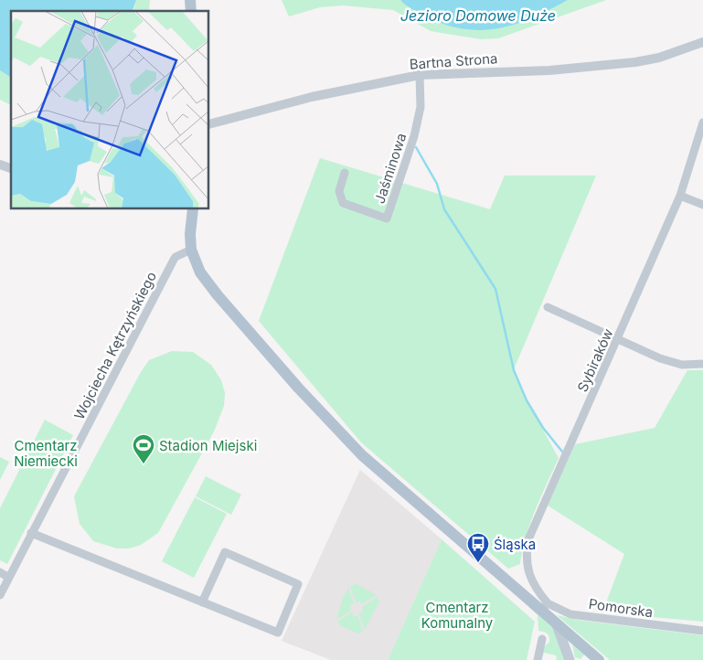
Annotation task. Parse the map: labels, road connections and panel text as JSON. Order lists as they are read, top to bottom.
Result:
{
  "streets": {
    "street": [
      "Bartna Strona",
      "Jaśminowa",
      "Wojciecha Kętrzyńskiego",
      "Sybiraków",
      "Pomorska"
    ]
  },
  "crossings": [
    ["Bartna Strona", "Jaśminowa"],
    ["Sybiraków", "Pomorska"]
  ],
  "water": ["Jezioro Domowe Duże"],
  "parks": ["Cmentarz Niemiecki", "Cmentarz Komunalny"],
  "places": {
    "sports": ["Stadion Miejski"],
    "bus stop": ["Śląska"]
  }
}
